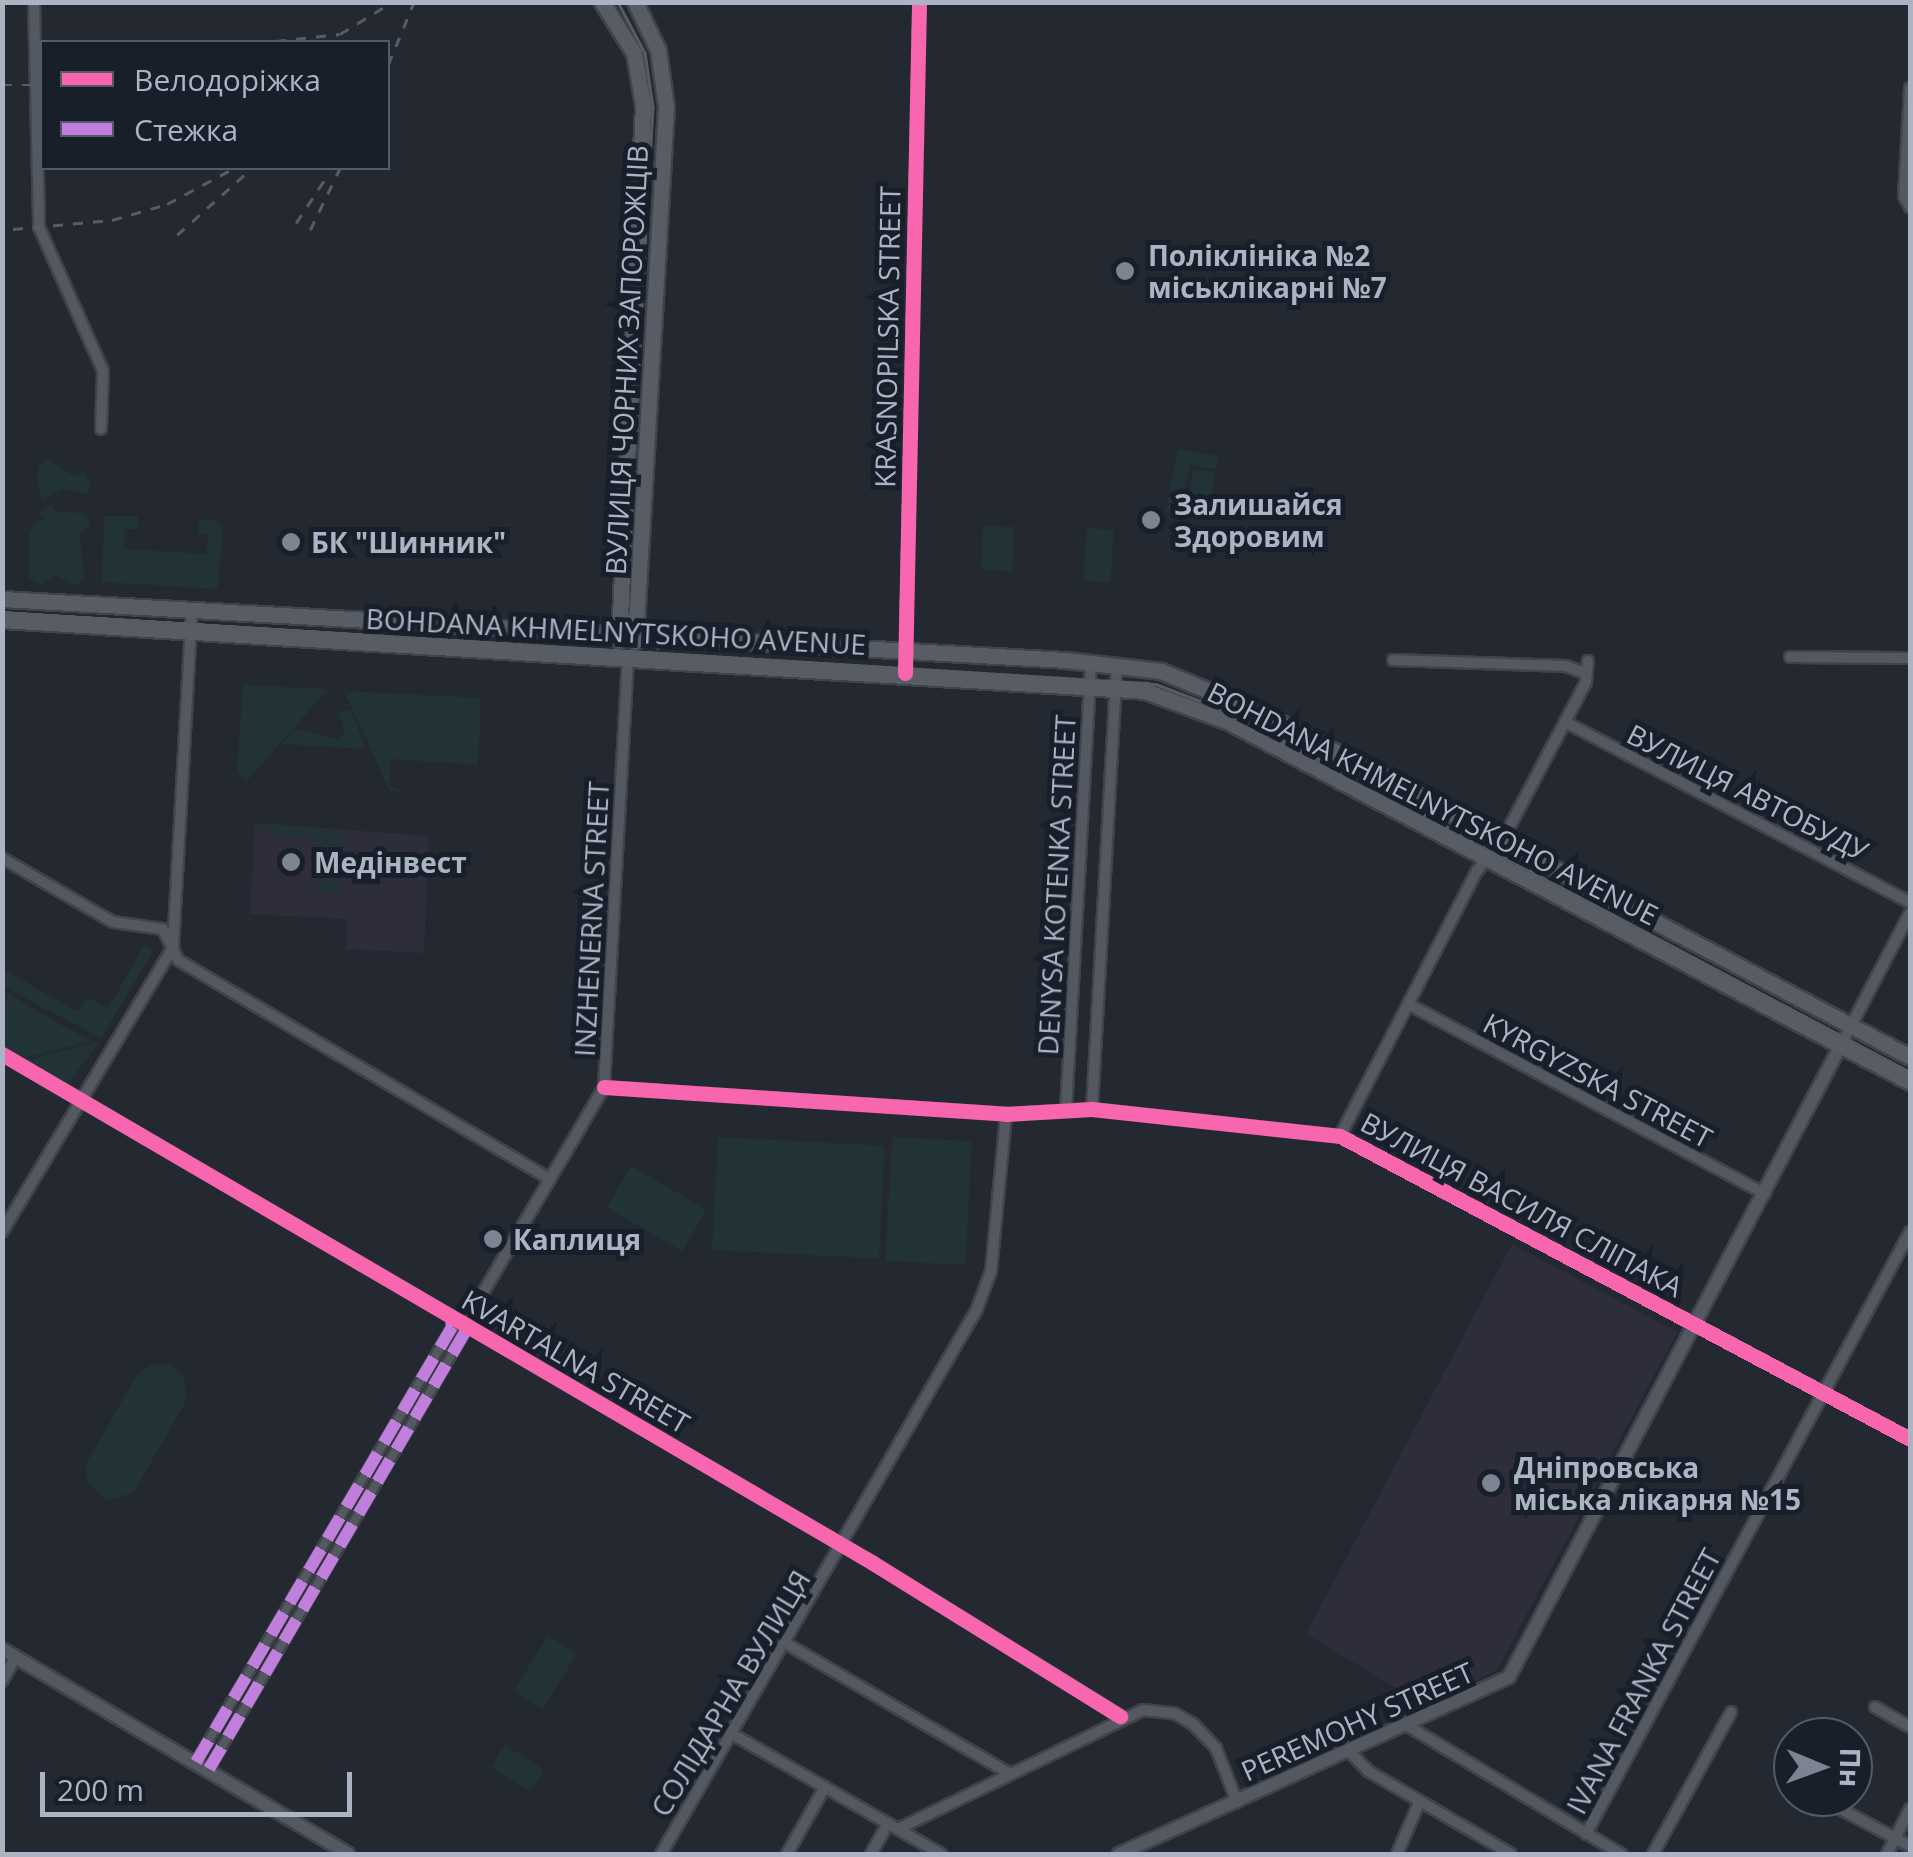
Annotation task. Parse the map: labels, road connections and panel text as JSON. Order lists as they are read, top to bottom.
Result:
{
  "streets": {
    "main road": ["ВУЛИЦЯ ЧОРНИХ ЗАПОРОЖЦІВ", "BOHDANA KHMELNYTSKOHO AVENUE"],
    "street": [
      "KRASNOPILSKA STREET",
      "ВУЛИЦЯ АВТОБУДУ",
      "DENYSA KOTENKA STREET",
      "INZHENERNA STREET",
      "KYRGYZSKA STREET",
      "ВУЛИЦЯ ВАСИЛЯ СЛІПАКА",
      "KVARTALNA STREET",
      "IVANA FRANKA STREET",
      "СОЛІДАРНА ВУЛИЦЯ",
      "PEREMOHY STREET"
    ]
  },
  "crossings": [
    ["KRASNOPILSKA STREET", "BOHDANA KHMELNYTSKOHO AVENUE"],
    ["ВУЛИЦЯ ЧОРНИХ ЗАПОРОЖЦІВ", "BOHDANA KHMELNYTSKOHO AVENUE"],
    ["ВУЛИЦЯ ЧОРНИХ ЗАПОРОЖЦІВ", "INZHENERNA STREET"],
    ["BOHDANA KHMELNYTSKOHO AVENUE", "DENYSA KOTENKA STREET"],
    ["BOHDANA KHMELNYTSKOHO AVENUE", "INZHENERNA STREET"],
    ["BOHDANA KHMELNYTSKOHO AVENUE", "PEREMOHY STREET"],
    ["DENYSA KOTENKA STREET", "ВУЛИЦЯ ВАСИЛЯ СЛІПАКА"],
    ["INZHENERNA STREET", "ВУЛИЦЯ ВАСИЛЯ СЛІПАКА"],
    ["INZHENERNA STREET", "KVARTALNA STREET"],
    ["KYRGYZSKA STREET", "PEREMOHY STREET"],
    ["ВУЛИЦЯ ВАСИЛЯ СЛІПАКА", "IVANA FRANKA STREET"],
    ["ВУЛИЦЯ ВАСИЛЯ СЛІПАКА", "СОЛІДАРНА ВУЛИЦЯ"],
    ["ВУЛИЦЯ ВАСИЛЯ СЛІПАКА", "PEREMOHY STREET"],
    ["KVARTALNA STREET", "СОЛІДАРНА ВУЛИЦЯ"]
  ],
  "places": [
    "Поліклініка №2 міськлікарні №7",
    "Залишайся Здоровим",
    "БК \"Шинник\"",
    "Медінвест",
    "Каплиця",
    "Дніпровська міська лікарня №15"
  ],
  "legend": ["Велодоріжка", "Стежка"],
  "scale_bar": "200 m",
  "north": "right"
}
